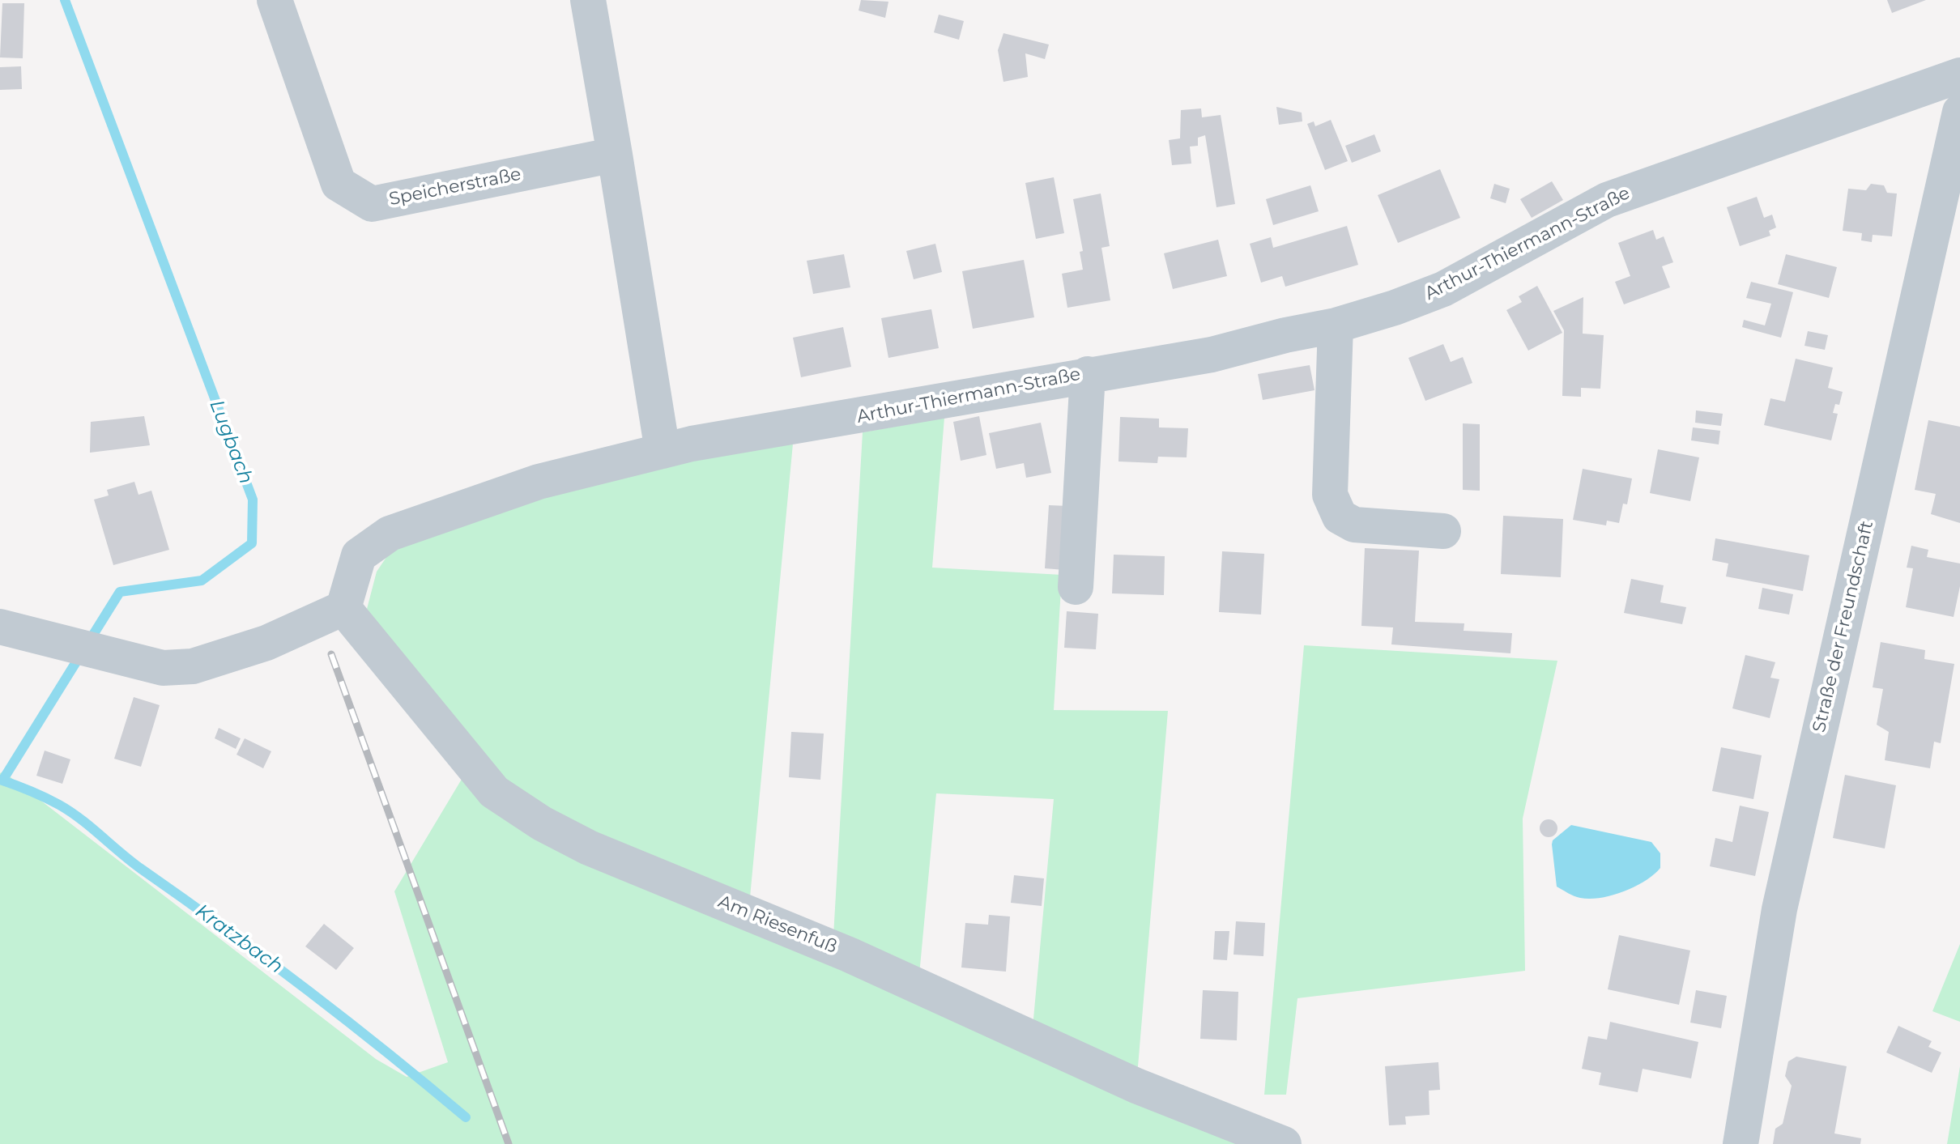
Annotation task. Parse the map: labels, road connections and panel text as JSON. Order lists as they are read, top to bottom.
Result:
{
  "streets": {
    "street": [
      "Speicherstraße",
      "Arthur-Thiermann-Straße",
      "Straße der Freundschaft",
      "Am Riesenfuß"
    ]
  },
  "crossings": [
    ["Arthur-Thiermann-Straße", "Am Riesenfuß"]
  ],
  "water": ["Lugbach", "Kratzbach"]
}
